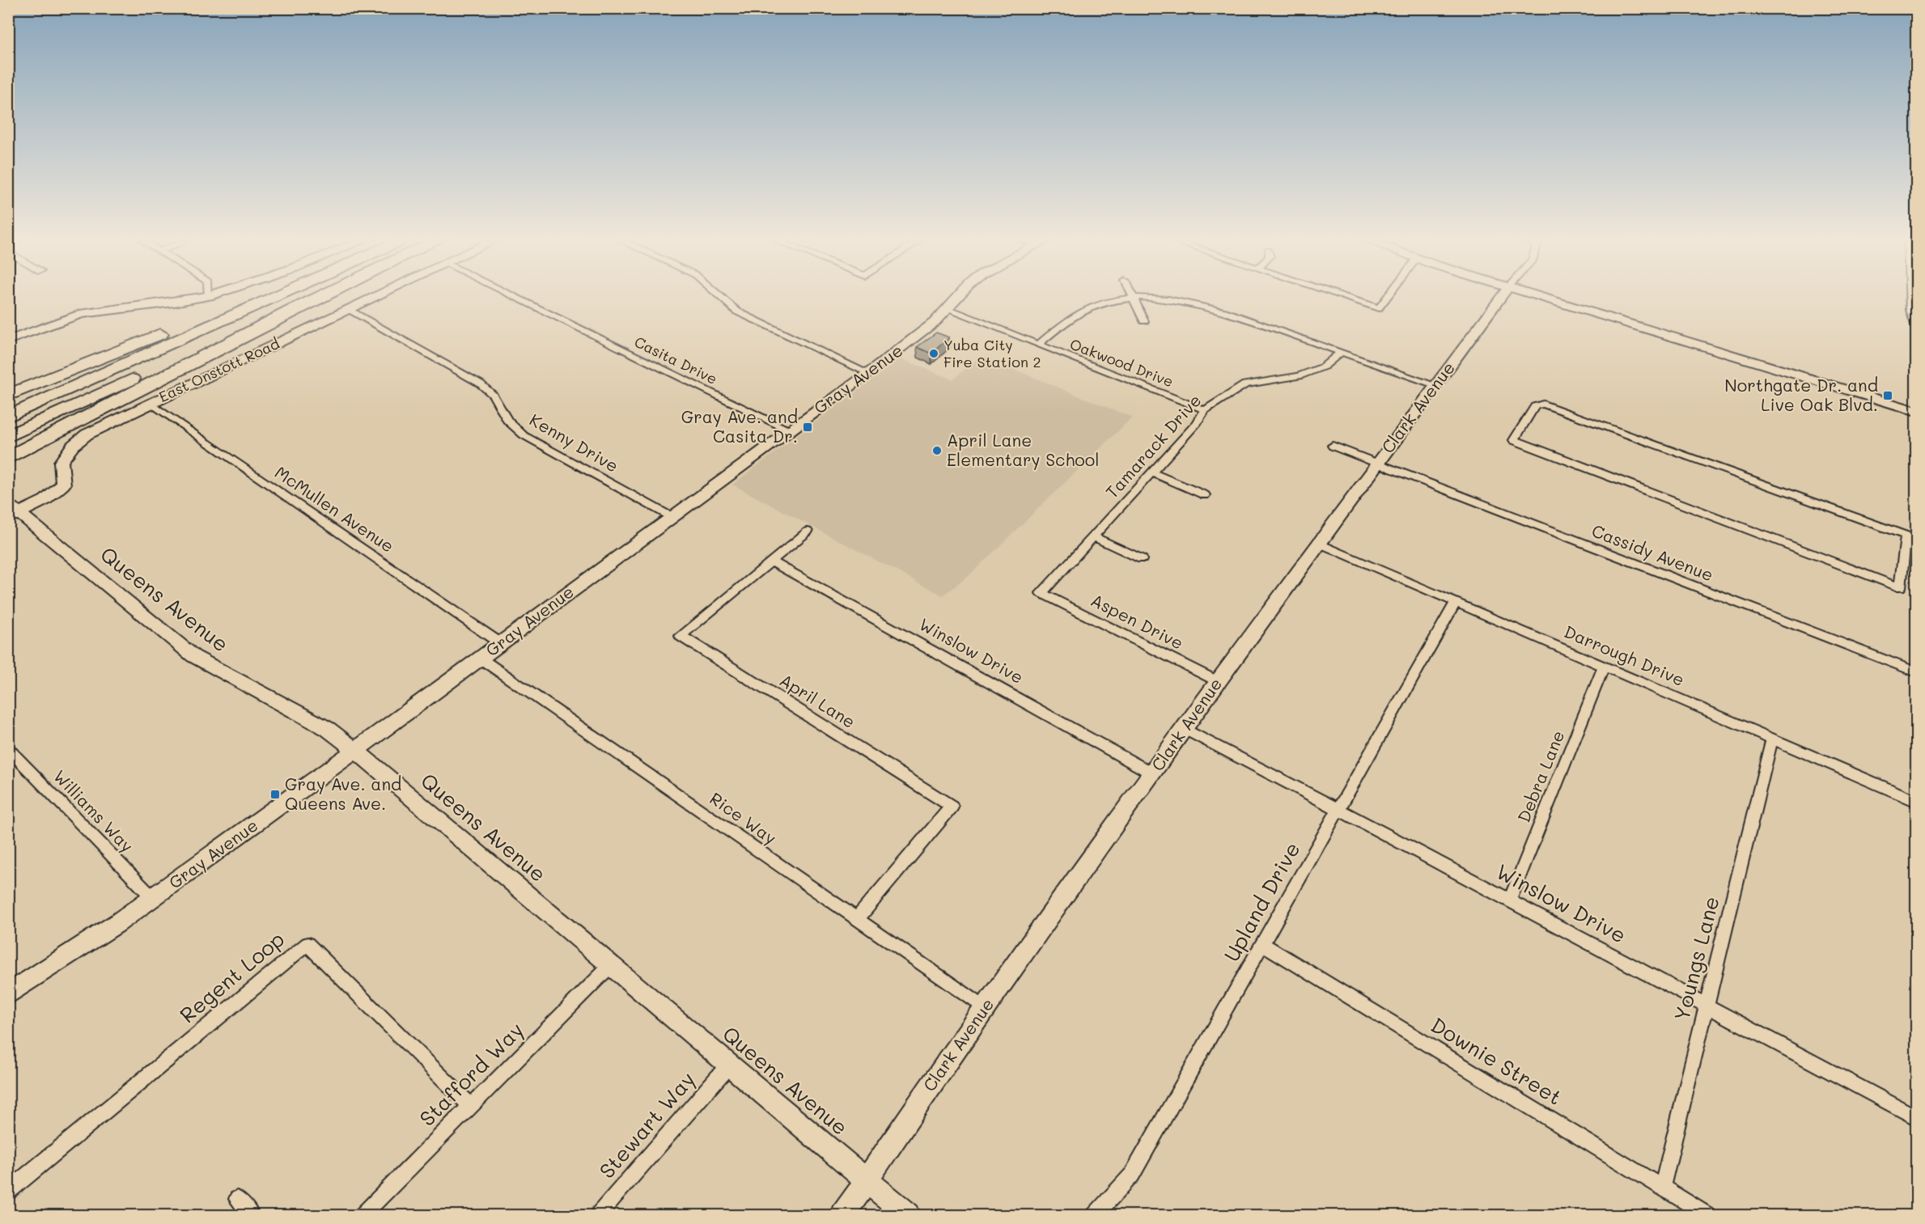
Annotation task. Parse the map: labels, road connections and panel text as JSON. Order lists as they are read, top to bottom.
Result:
{
  "streets": {
    "street": [
      "Casita Drive",
      "Oakwood Drive",
      "East Onstott Road",
      "Gray Avenue",
      "Clark Avenue",
      "Kenny Drive",
      "Tamarack Drive",
      "McMullen Avenue",
      "Cassidy Avenue",
      "Queens Avenue",
      "Aspen Drive",
      "Winslow Drive",
      "Darrough Drive",
      "April Lane",
      "Debra Lane",
      "Williams Way",
      "Rice Way",
      "Upland Drive",
      "Youngs Lane",
      "Regent Loop",
      "Downie Street",
      "Stafford Way",
      "Stewart Way"
    ]
  },
  "crossings": [
    ["Casita Drive", "Gray Avenue"],
    ["Oakwood Drive", "Gray Avenue"],
    ["Oakwood Drive", "Tamarack Drive"],
    ["East Onstott Road", "Kenny Drive"],
    ["East Onstott Road", "McMullen Avenue"],
    ["East Onstott Road", "Queens Avenue"],
    ["Gray Avenue", "Kenny Drive"],
    ["Gray Avenue", "McMullen Avenue"],
    ["Gray Avenue", "Queens Avenue"],
    ["Gray Avenue", "Williams Way"],
    ["Gray Avenue", "Rice Way"],
    ["Clark Avenue", "Cassidy Avenue"],
    ["Clark Avenue", "Queens Avenue"],
    ["Clark Avenue", "Aspen Drive"],
    ["Clark Avenue", "Winslow Drive"],
    ["Clark Avenue", "Darrough Drive"],
    ["Clark Avenue", "Rice Way"],
    ["Tamarack Drive", "Aspen Drive"],
    ["Queens Avenue", "Stafford Way"],
    ["Queens Avenue", "Stewart Way"],
    ["Winslow Drive", "April Lane"],
    ["Winslow Drive", "Debra Lane"],
    ["Winslow Drive", "Upland Drive"],
    ["Winslow Drive", "Youngs Lane"],
    ["Darrough Drive", "Debra Lane"],
    ["Darrough Drive", "Upland Drive"],
    ["Darrough Drive", "Youngs Lane"],
    ["April Lane", "Rice Way"],
    ["Upland Drive", "Downie Street"],
    ["Youngs Lane", "Downie Street"],
    ["Regent Loop", "Stafford Way"]
  ],
  "places": {
    "other": ["Yuba City Fire Station 2", "April Lane Elementary School"],
    "transit": ["Northgate Dr. and Live Oak Blvd.", "Gray Ave. and Casita Dr.", "Gray Ave. and Queens Ave."]
  }
}
